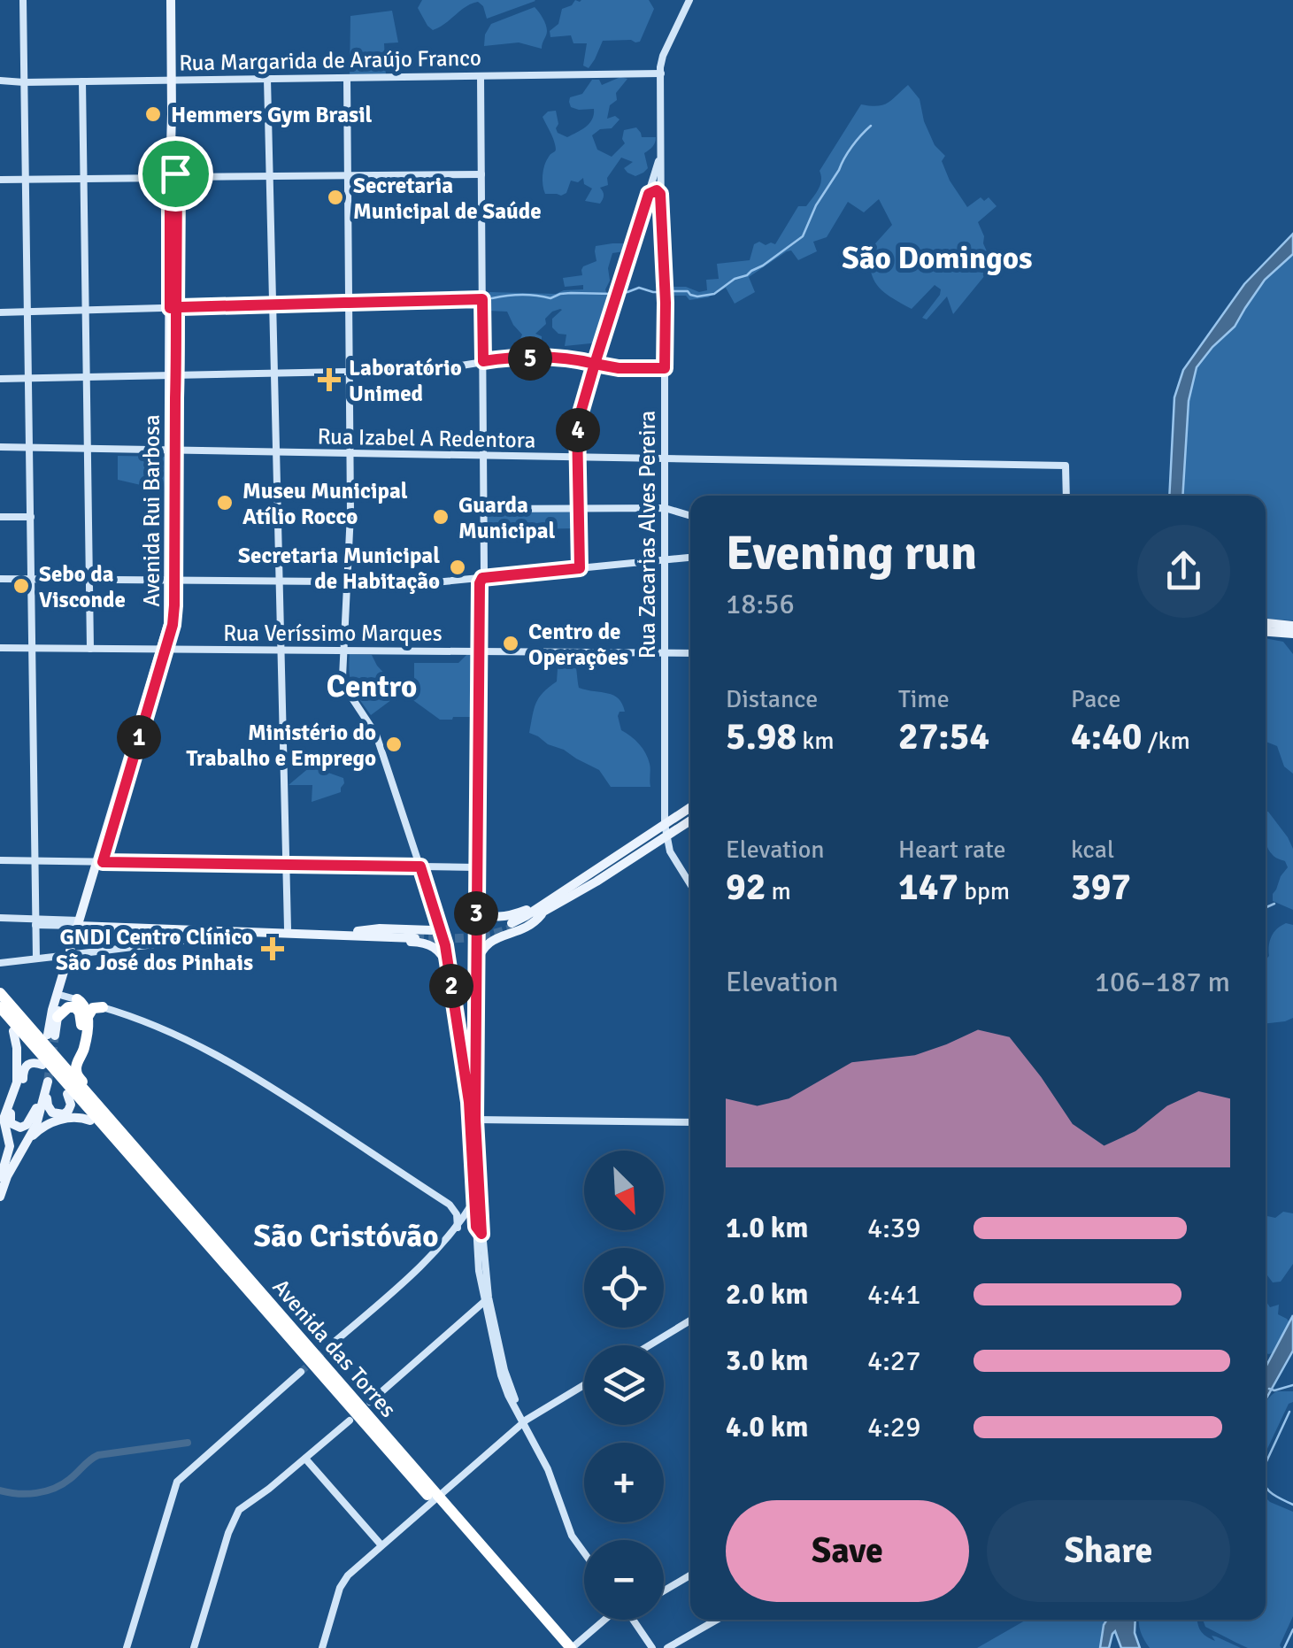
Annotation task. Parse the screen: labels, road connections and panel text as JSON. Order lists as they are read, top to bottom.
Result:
{
  "streets": {
    "highway": ["Avenida das Torres"],
    "main road": [
      "Rua Margarida de Araújo Franco",
      "Rua Izabel A Redentora",
      "Avenida Rui Barbosa",
      "Rua Zacarias Alves Pereira",
      "Rua Veríssimo Marques"
    ]
  },
  "crossings": [
    ["Rua Margarida de Araújo Franco", "Avenida Rui Barbosa"],
    ["Rua Margarida de Araújo Franco", "Rua Zacarias Alves Pereira"],
    ["Rua Izabel A Redentora", "Avenida Rui Barbosa"],
    ["Rua Izabel A Redentora", "Rua Zacarias Alves Pereira"],
    ["Avenida Rui Barbosa", "Rua Veríssimo Marques"],
    ["Rua Zacarias Alves Pereira", "Rua Veríssimo Marques"]
  ],
  "districts": ["São Domingos", "Centro", "São Cristóvão"],
  "places": {
    "other": [
      "Hemmers Gym Brasil",
      "Secretaria Municipal de Saúde",
      "Museu Municipal Atílio Rocco",
      "Guarda Municipal",
      "Secretaria Municipal de Habitação",
      "Sebo da Visconde",
      "Centro de Operações",
      "Ministério do Trabalho e Emprego"
    ],
    "health": ["Laboratório Unimed", "GNDI Centro Clínico São José dos Pinhais"]
  },
  "north": "bottom right",
  "page": {
    "pins": [
      "5",
      "4",
      "1",
      "3",
      "2"
    ],
    "heading": ["Evening run", "18:56"],
    "stats": [
      ["Distance", "5.98 km"],
      ["Time", "27:54"],
      ["Pace", "4:40 /km"],
      ["Elevation", "92 m"],
      ["Heart rate", "147 bpm"],
      ["kcal", "397"]
    ],
    "chart": ["Elevation", "106–187 m"],
    "map_buttons": ["+", "−"],
    "list": [
      {
        "name": "1.0 km",
        "note": "4:39"
      },
      {
        "name": "2.0 km",
        "note": "4:41"
      },
      {
        "name": "3.0 km",
        "note": "4:27"
      },
      {
        "name": "4.0 km",
        "note": "4:29"
      }
    ],
    "buttons": ["Save", "Share"]
  }
}
